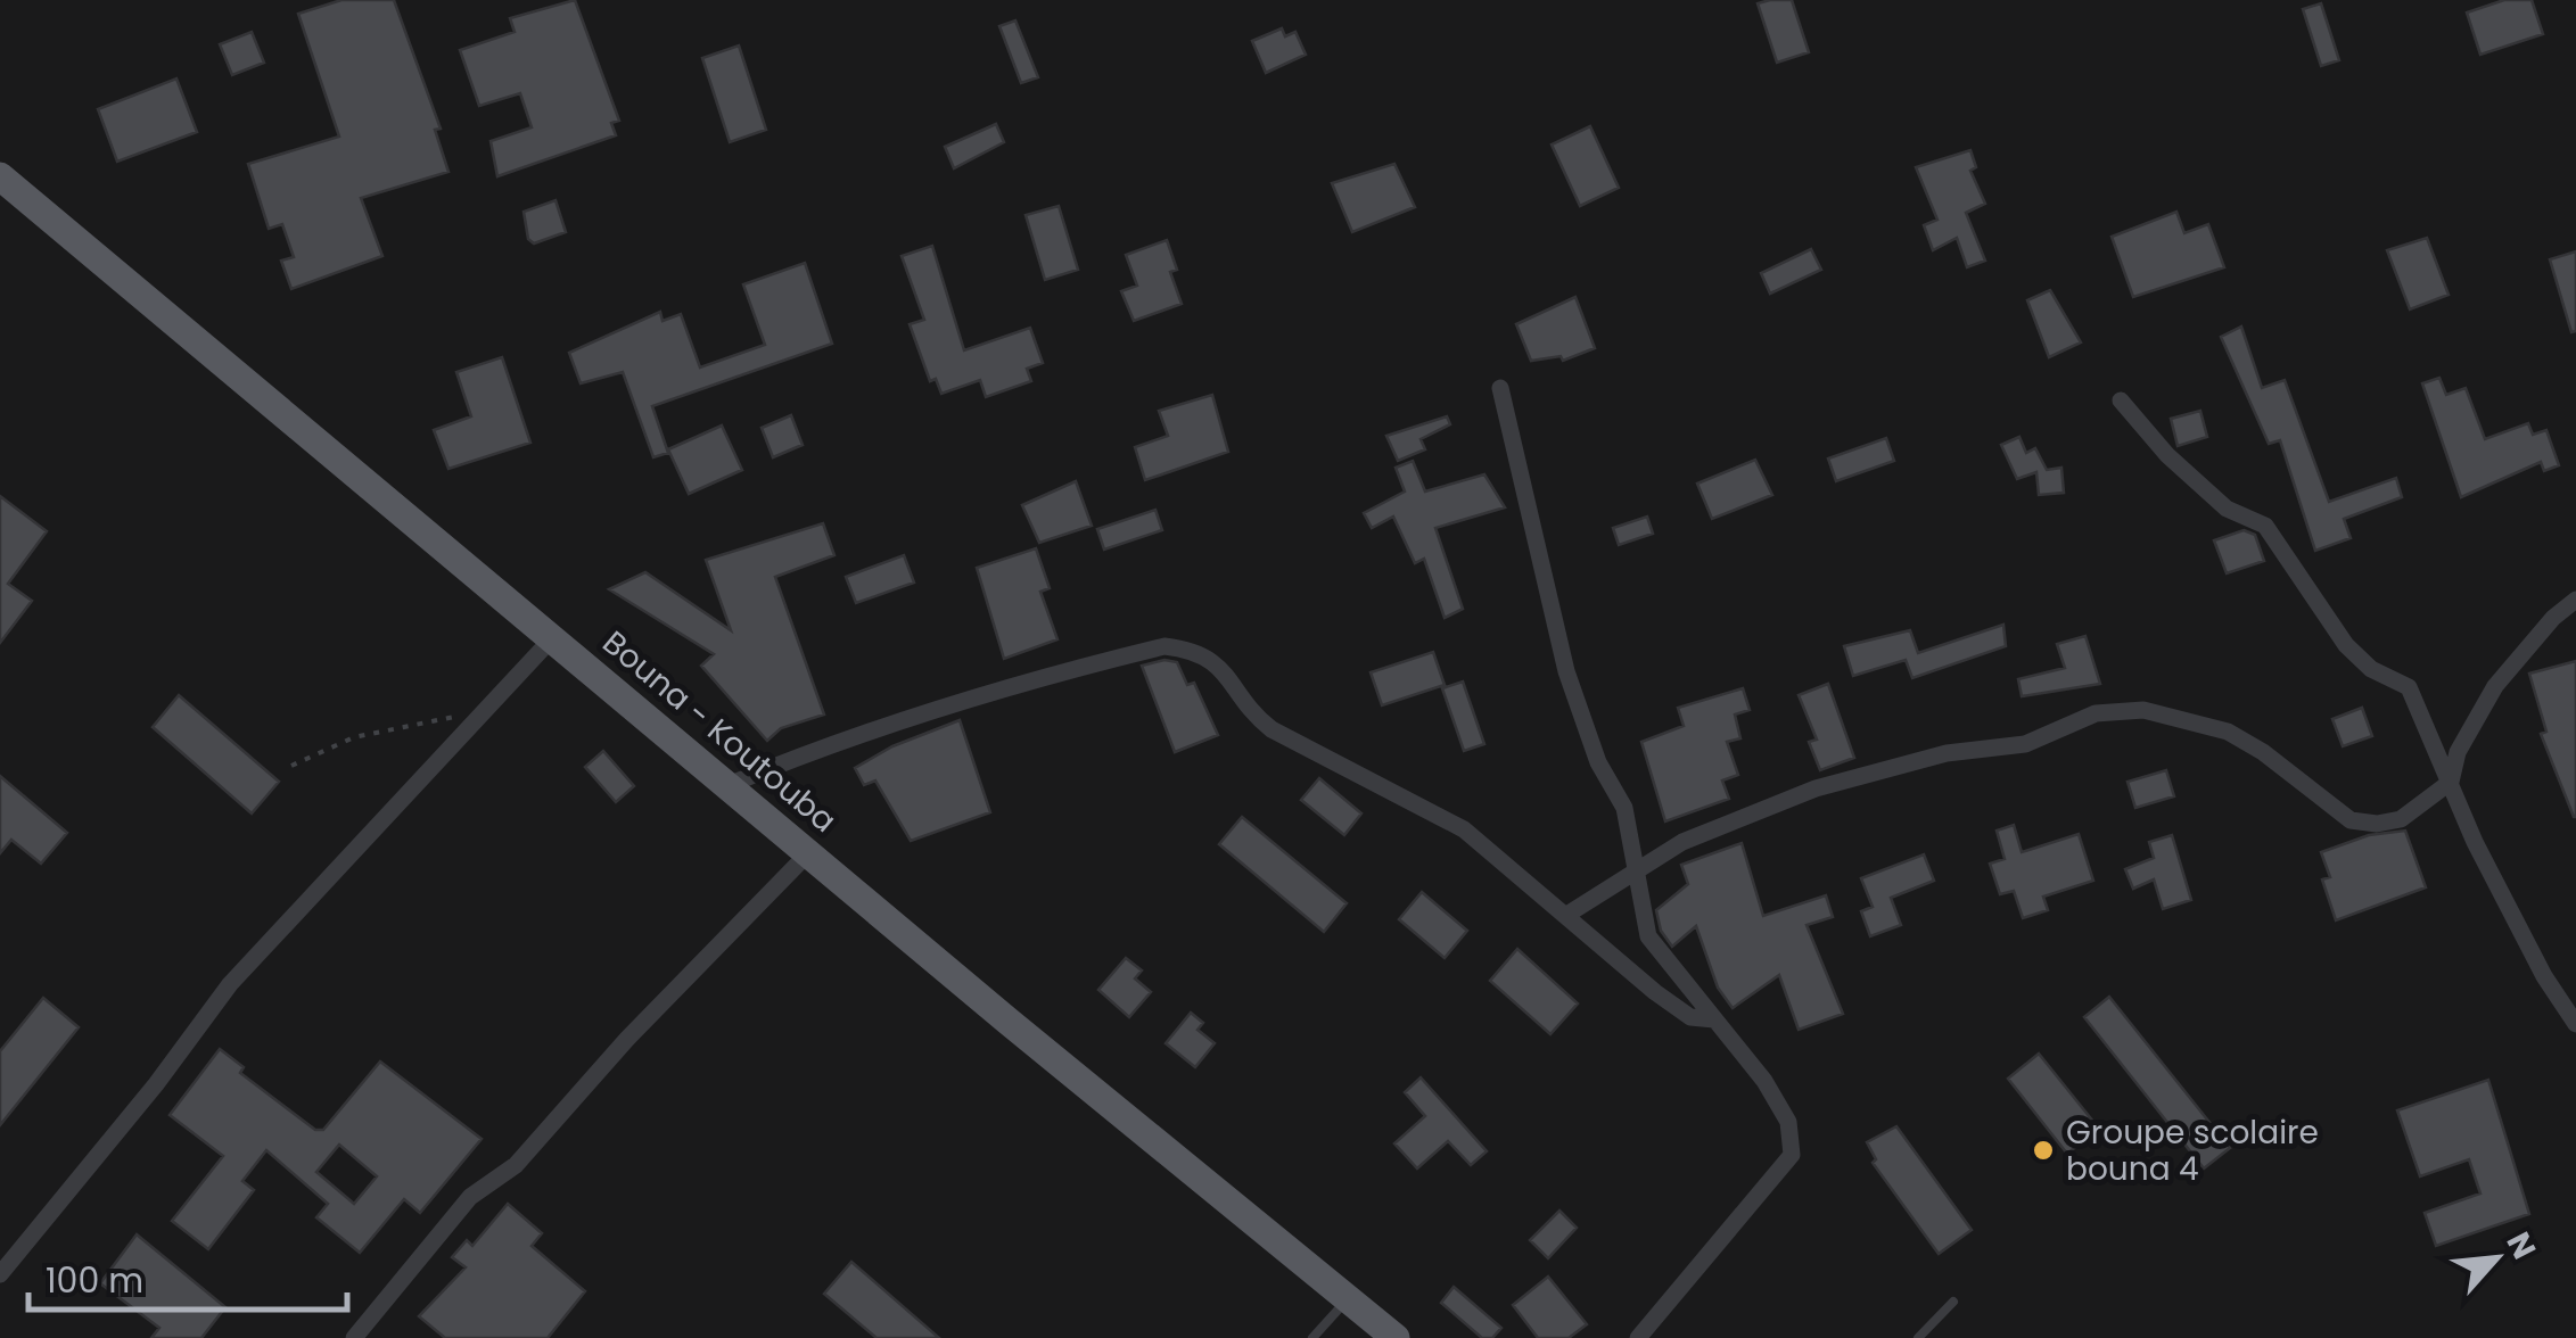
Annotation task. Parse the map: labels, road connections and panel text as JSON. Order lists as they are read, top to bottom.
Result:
{
  "streets": {
    "main road": ["Bouna - Koutouba"]
  },
  "places": ["Groupe scolaire bouna 4"],
  "scale_bar": "100 m",
  "north": "top right"
}
